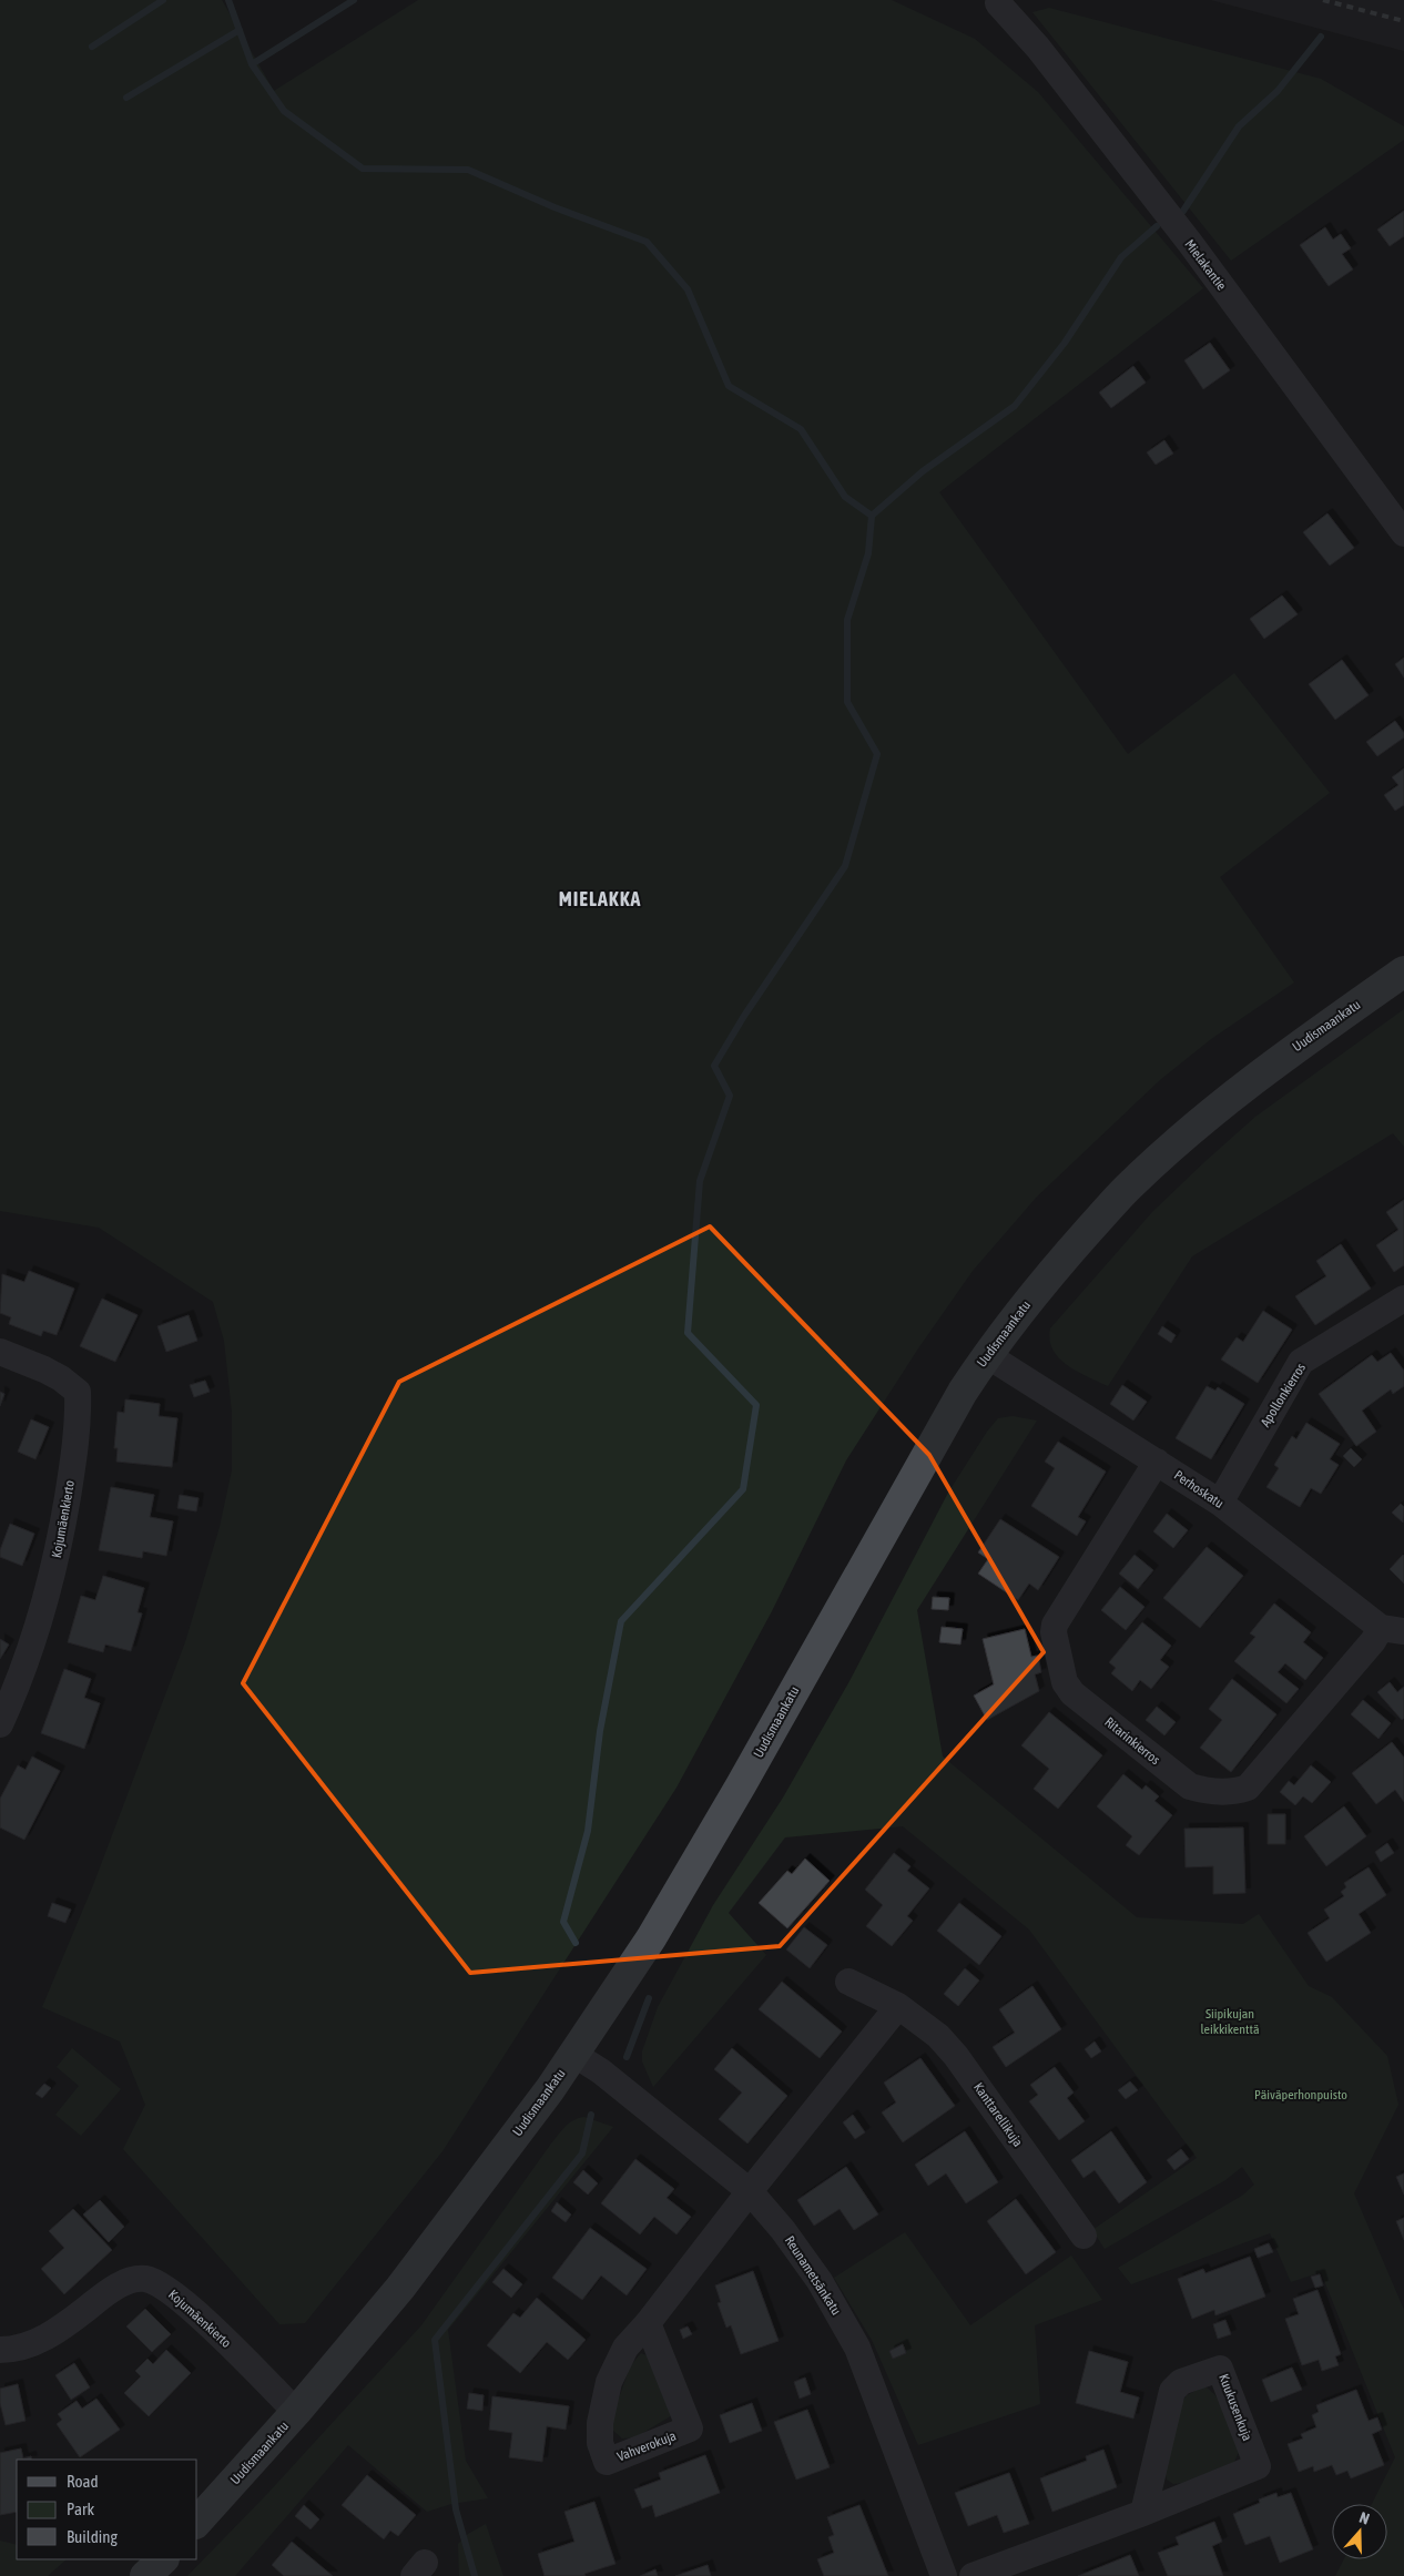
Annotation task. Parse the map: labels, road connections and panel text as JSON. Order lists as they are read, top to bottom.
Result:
{
  "streets": {
    "street": [
      "Mielakantie",
      "Uudismaankatu",
      "Apollonkierros",
      "Perhoskatu",
      "Kojumäenkierto",
      "Ritarinkierros",
      "Kanttarellikuja",
      "Reunametsänkatu",
      "Kuukusenkuja",
      "Vahverokuja"
    ]
  },
  "crossings": [
    ["Uudismaankatu", "Perhoskatu"],
    ["Uudismaankatu", "Kojumäenkierto"],
    ["Uudismaankatu", "Reunametsänkatu"],
    ["Apollonkierros", "Perhoskatu"],
    ["Perhoskatu", "Ritarinkierros"],
    ["Reunametsänkatu", "Vahverokuja"]
  ],
  "districts": ["MIELAKKA"],
  "parks": ["Siipikujan leikkikenttä", "Päiväperhonpuisto"],
  "legend": ["Road", "Park", "Building"],
  "north": "top"
}
